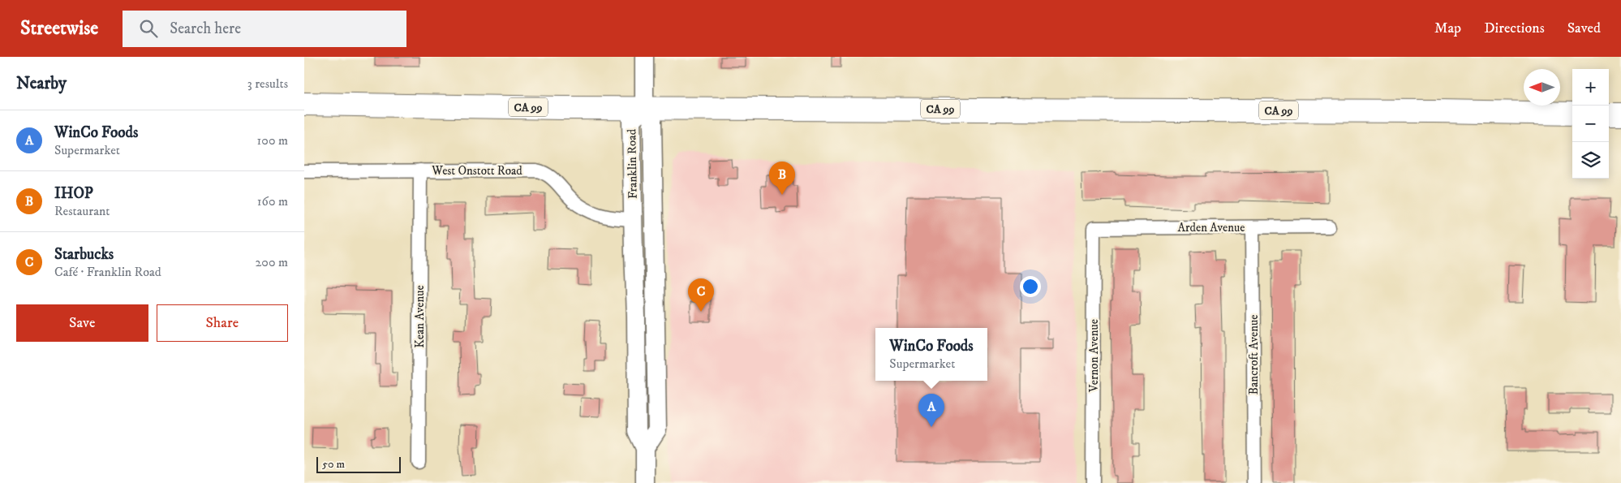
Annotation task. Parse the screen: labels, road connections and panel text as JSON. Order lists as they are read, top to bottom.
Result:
{
  "streets": {
    "highway": ["CA 99"],
    "main road": ["Franklin Road"],
    "street": [
      "West Onstott Road",
      "Arden Avenue",
      "Kean Avenue",
      "Bancroft Avenue",
      "Vernon Avenue"
    ]
  },
  "crossings": [
    ["CA 99", "Franklin Road"],
    ["Franklin Road", "West Onstott Road"],
    ["West Onstott Road", "Kean Avenue"],
    ["Arden Avenue", "Bancroft Avenue"],
    ["Arden Avenue", "Vernon Avenue"]
  ],
  "scale_bar": "50 m",
  "north": "left",
  "page": {
    "header": "Streetwise",
    "search": "Search here",
    "nav": ["Map", "Directions", "Saved"],
    "heading": ["Nearby", "3 results"],
    "map_buttons": ["+", "−"],
    "list": [
      {
        "mark": "A",
        "name": "WinCo Foods",
        "note": "Supermarket",
        "value": "100 m"
      },
      {
        "mark": "B",
        "name": "IHOP",
        "note": "Restaurant",
        "value": "160 m"
      },
      {
        "mark": "C",
        "name": "Starbucks",
        "note": "Café · Franklin Road",
        "value": "200 m"
      }
    ],
    "pins": ["B", "C", "A"],
    "buttons": ["Save", "Share"],
    "popup": ["WinCo Foods", "Supermarket"],
    "scale": "50 m"
  }
}
